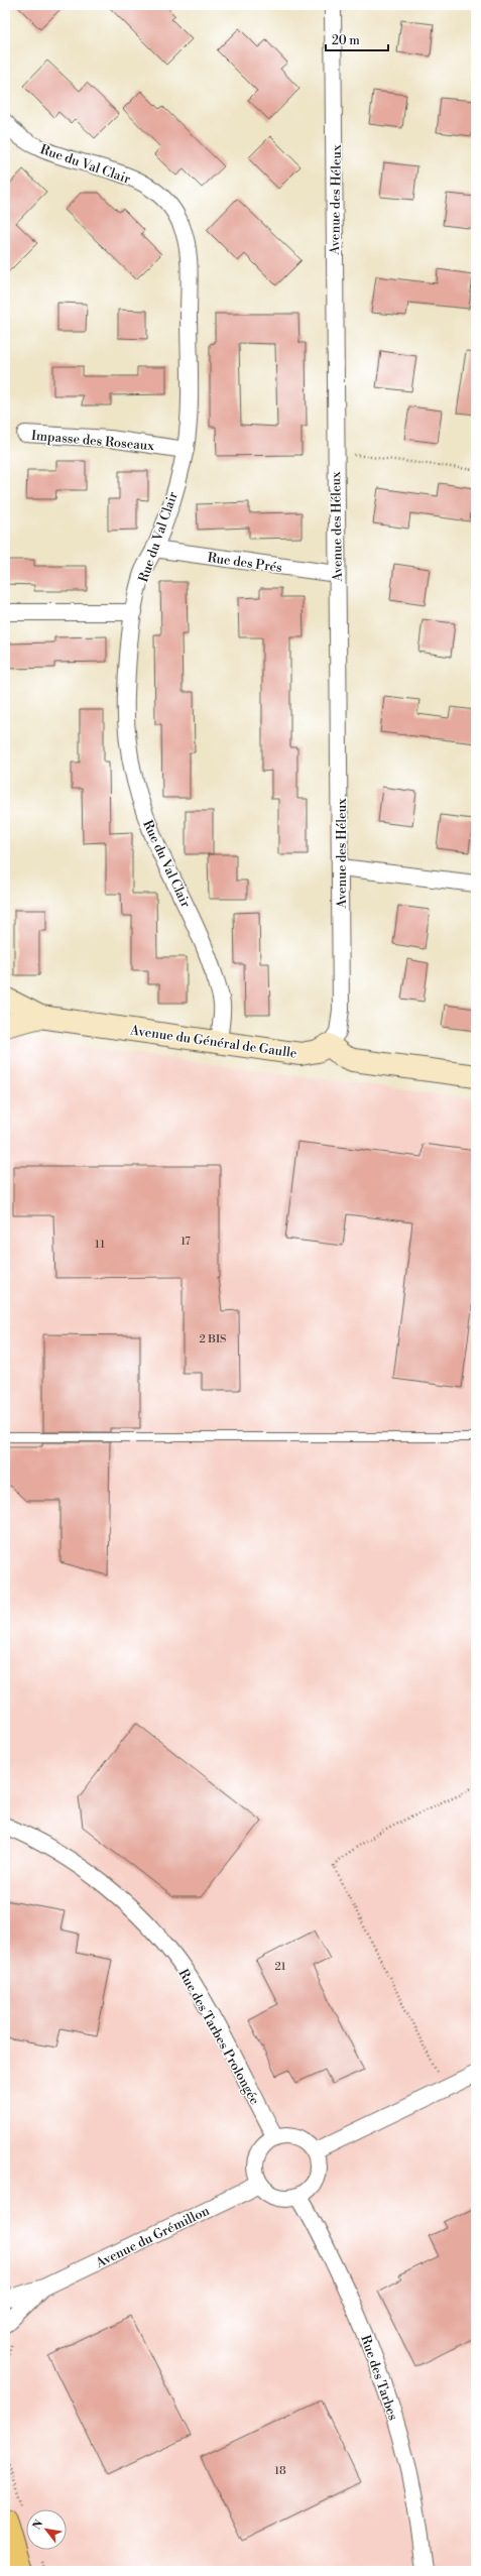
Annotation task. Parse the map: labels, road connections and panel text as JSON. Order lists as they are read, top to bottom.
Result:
{
  "streets": {
    "street": [
      "Rue du Val Clair",
      "Avenue des Héleux",
      "Impasse des Roseaux",
      "Rue des Prés",
      "Avenue du Général de Gaulle",
      "Rue des Tarbes Prolongée",
      "Avenue du Grémillon",
      "Rue des Tarbes"
    ]
  },
  "crossings": [
    ["Rue du Val Clair", "Impasse des Roseaux"],
    ["Rue du Val Clair", "Rue des Prés"],
    ["Rue du Val Clair", "Avenue du Général de Gaulle"],
    ["Avenue des Héleux", "Rue des Prés"],
    ["Avenue des Héleux", "Avenue du Général de Gaulle"],
    ["Rue des Tarbes Prolongée", "Avenue du Grémillon"],
    ["Rue des Tarbes Prolongée", "Rue des Tarbes"],
    ["Avenue du Grémillon", "Rue des Tarbes"]
  ],
  "house_numbers": [
    "17",
    "11",
    "2 BIS",
    "21",
    "18"
  ],
  "scale_bar": "20 m",
  "north": "top left"
}
